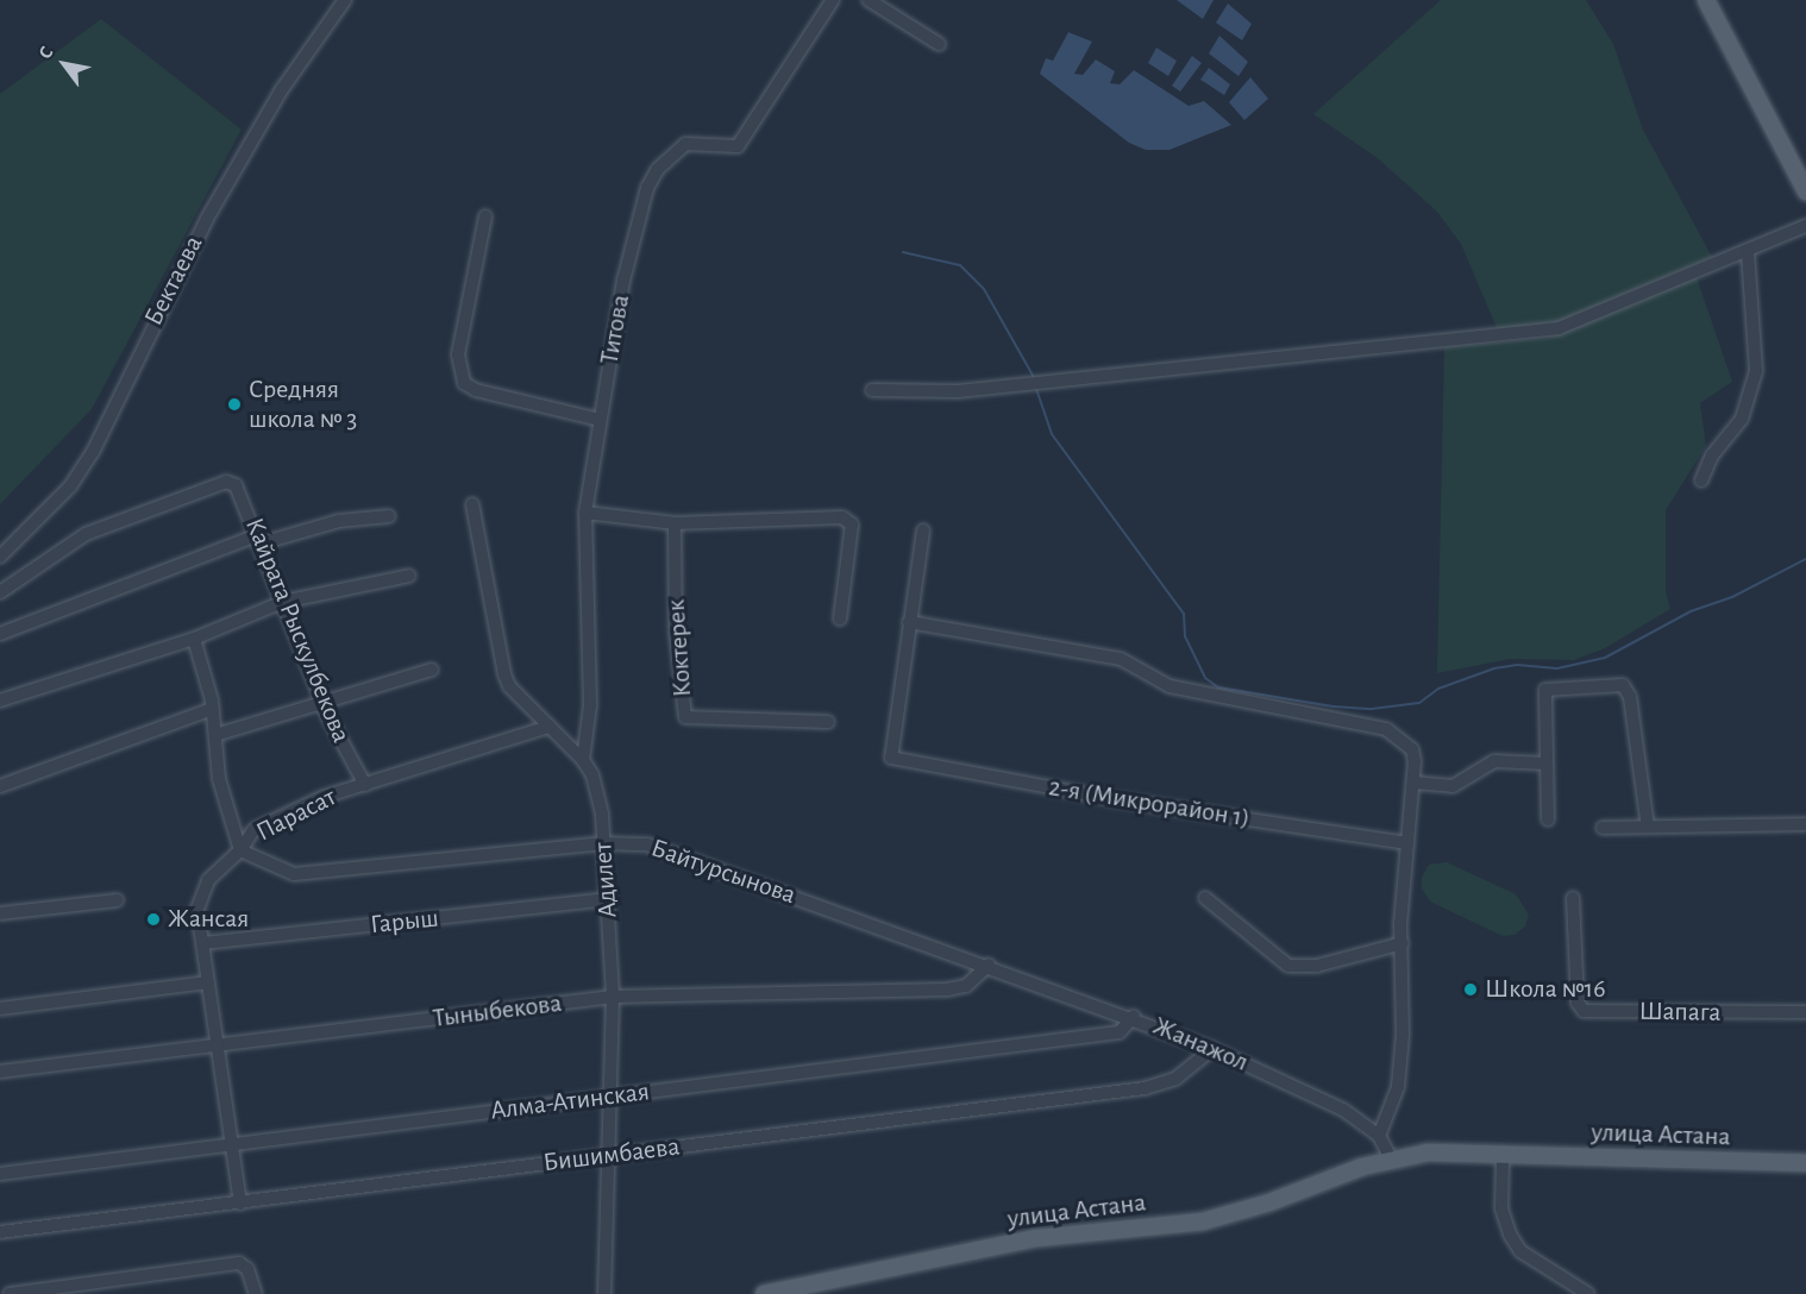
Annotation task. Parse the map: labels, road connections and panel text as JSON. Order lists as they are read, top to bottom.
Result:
{
  "streets": {
    "main road": ["улица Астана"],
    "street": [
      "Бектаева",
      "Титова",
      "Кайрата Рыскулбекова",
      "Коктерек",
      "2-я (Микрорайон 1)",
      "Парасат",
      "Байтурсынова",
      "Адилет",
      "Гарыш",
      "Тыныбекова",
      "Шапага",
      "Жанажол",
      "Алма-Атинская",
      "Бишимбаева"
    ]
  },
  "crossings": [
    ["Титова", "Адилет"],
    ["Кайрата Рыскулбекова", "Парасат"],
    ["Парасат", "Байтурсынова"],
    ["Парасат", "Адилет"],
    ["Парасат", "Гарыш"],
    ["Парасат", "Тыныбекова"],
    ["Парасат", "Алма-Атинская"],
    ["Парасат", "Бишимбаева"],
    ["Байтурсынова", "Адилет"],
    ["Байтурсынова", "Тыныбекова"],
    ["Байтурсынова", "Жанажол"],
    ["Адилет", "Гарыш"],
    ["Адилет", "Тыныбекова"],
    ["Адилет", "Алма-Атинская"],
    ["Адилет", "Бишимбаева"],
    ["Тыныбекова", "Жанажол"],
    ["Жанажол", "Алма-Атинская"],
    ["Жанажол", "улица Астана"],
    ["Жанажол", "Бишимбаева"]
  ],
  "places": ["Средняя школа № 3", "Жансая", "Школа №16"],
  "north": "top left"
}
